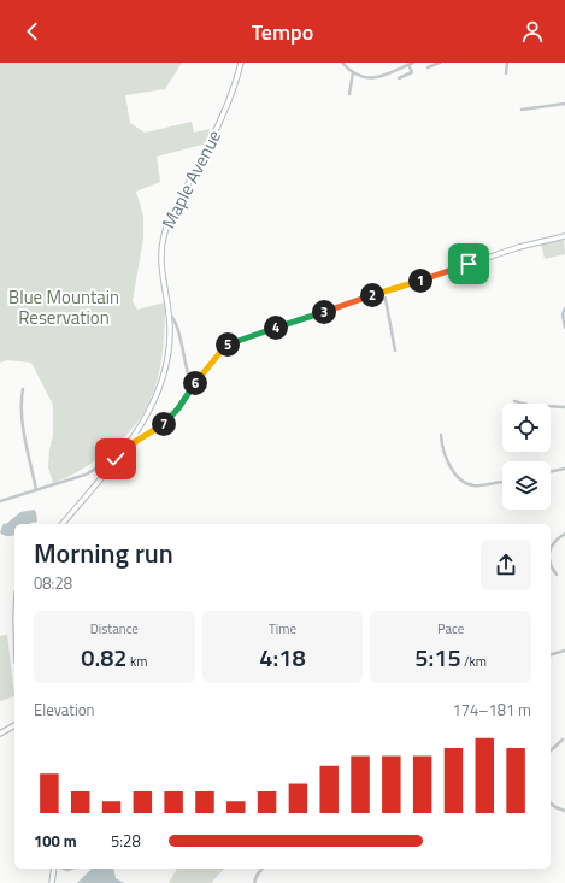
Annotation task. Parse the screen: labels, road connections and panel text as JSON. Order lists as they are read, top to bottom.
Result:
{
  "streets": {
    "street": ["Maple Avenue"]
  },
  "parks": ["Blue Mountain Reservation"],
  "page": {
    "header": "Tempo",
    "pins": [
      "1",
      "2",
      "3",
      "4",
      "5",
      "6",
      "7"
    ],
    "heading": ["Morning run", "08:28"],
    "stats": [
      ["Distance", "0.82 km"],
      ["Time", "4:18"],
      ["Pace", "5:15 /km"]
    ],
    "chart": ["Elevation", "174–181 m"],
    "list": [
      {
        "name": "100 m",
        "note": "5:28"
      }
    ]
  }
}
